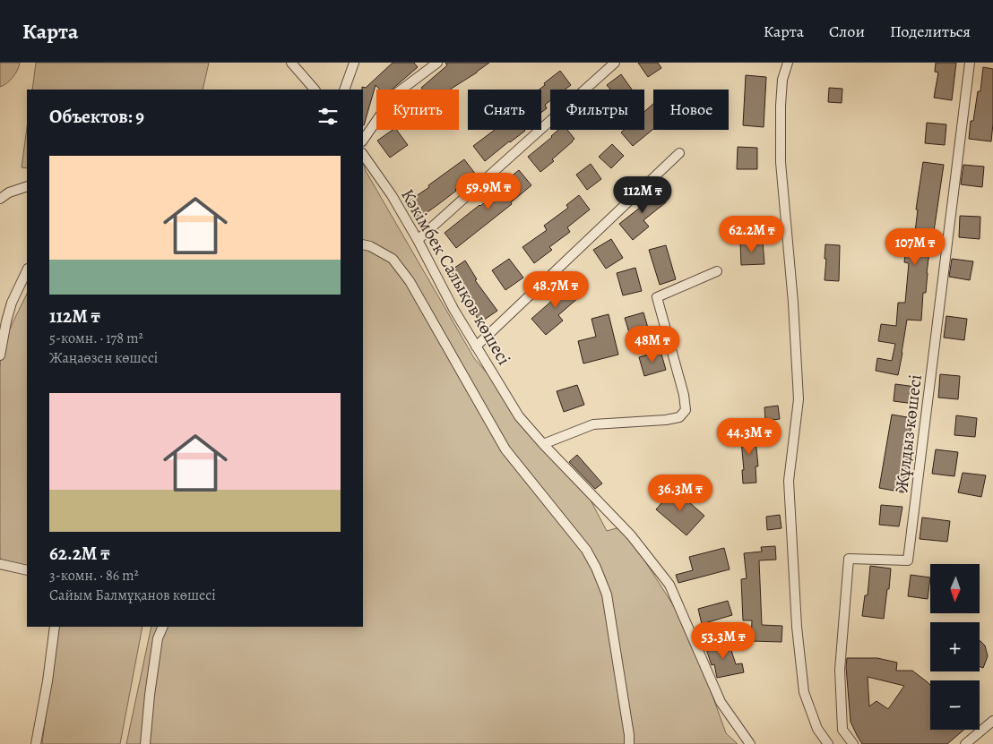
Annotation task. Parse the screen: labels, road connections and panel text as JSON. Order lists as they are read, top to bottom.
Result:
{
  "streets": {
    "street": ["Кәкімбек Салықов көшесі", "Жұлдыз көшесі"]
  },
  "north": "bottom",
  "page": {
    "header": "Карта",
    "nav": ["Карта", "Слои", "Поделиться"],
    "chip": [
      "Купить",
      "Снять",
      "Фильтры",
      "Новое"
    ],
    "heading": "Объектов: 9",
    "list": [
      {
        "name": "112M ₸",
        "note": "5-комн. · 178 m² · Жаңаөзен көшесі"
      },
      {
        "name": "62.2M ₸",
        "note": "3-комн. · 86 m² · Сайым Балмұқанов көшесі"
      }
    ],
    "price": [
      "59.9M ₸",
      "112M ₸",
      "62.2M ₸",
      "107M ₸",
      "48.7M ₸",
      "48M ₸",
      "44.3M ₸",
      "36.3M ₸",
      "53.3M ₸"
    ],
    "map_buttons": ["+", "−"]
  }
}
